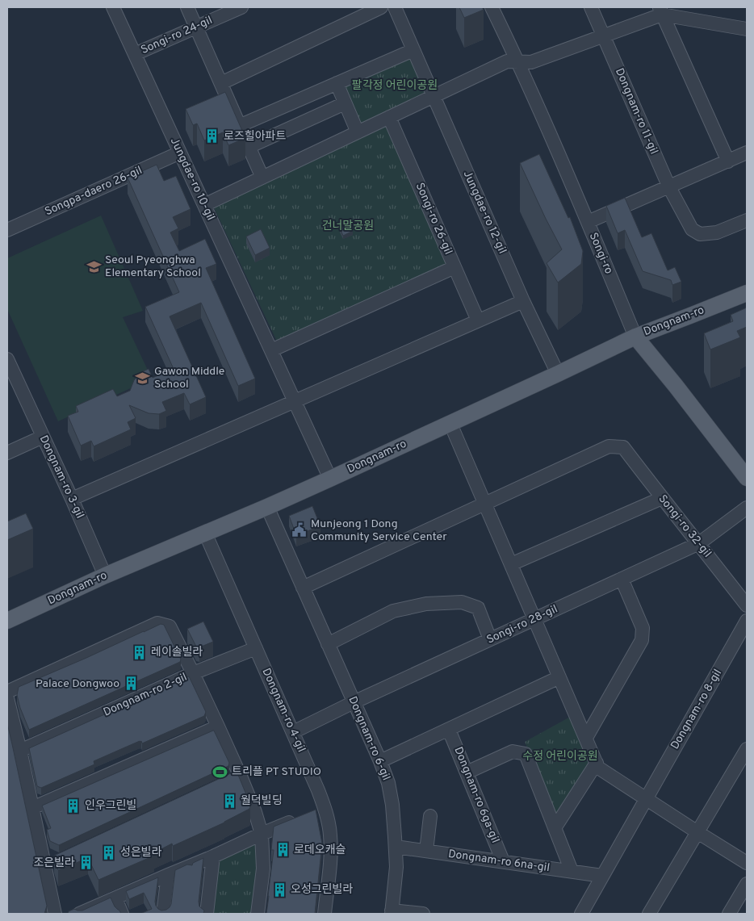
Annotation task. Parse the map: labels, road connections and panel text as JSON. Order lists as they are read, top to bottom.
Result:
{
  "streets": {
    "main road": ["Songi-ro", "Dongnam-ro"],
    "street": [
      "Songi-ro 24-gil",
      "Dongnam-ro 11-gil",
      "Jungdae-ro 10-gil",
      "Songpa-daero 26-gil",
      "Jungdae-ro 12-gil",
      "Songi-ro 26-gil",
      "Dongnam-ro 3-gil",
      "Songi-ro 32-gil",
      "Songi-ro 28-gil",
      "Dongnam-ro 2-gil",
      "Dongnam-ro 8-gil",
      "Dongnam-ro 4-gil",
      "Dongnam-ro 6-gil",
      "Dongnam-ro 6ga-gil",
      "Dongnam-ro 6na-gil"
    ]
  },
  "crossings": [
    ["Songi-ro 24-gil", "Jungdae-ro 10-gil"],
    ["Jungdae-ro 10-gil", "Songpa-daero 26-gil"],
    ["Jungdae-ro 10-gil", "Dongnam-ro"],
    ["Jungdae-ro 12-gil", "Dongnam-ro"],
    ["Songi-ro", "Dongnam-ro"],
    ["Dongnam-ro", "Dongnam-ro 3-gil"],
    ["Dongnam-ro", "Dongnam-ro 4-gil"],
    ["Dongnam-ro", "Dongnam-ro 6-gil"],
    ["Songi-ro 32-gil", "Songi-ro 28-gil"],
    ["Songi-ro 28-gil", "Dongnam-ro 4-gil"],
    ["Songi-ro 28-gil", "Dongnam-ro 6-gil"],
    ["Dongnam-ro 8-gil", "Dongnam-ro 6na-gil"],
    ["Dongnam-ro 6-gil", "Dongnam-ro 6na-gil"],
    ["Dongnam-ro 6ga-gil", "Dongnam-ro 6na-gil"]
  ],
  "parks": ["팔각정 어린이공원", "건너말공원", "수정 어린이공원"],
  "places": {
    "building": [
      "로즈힐아파트",
      "레이솔빌라",
      "Palace Dongwoo",
      "월덕빌딩",
      "인우그린빌",
      "로데오캐슬",
      "성은빌라",
      "조은빌라",
      "오성그린빌라"
    ],
    "school or university": ["Seoul Pyeonghwa Elementary School", "Gawon Middle School"],
    "public building": ["Munjeong 1 Dong Community Service Center"],
    "sports": ["트리플 PT STUDIO"]
  }
}
